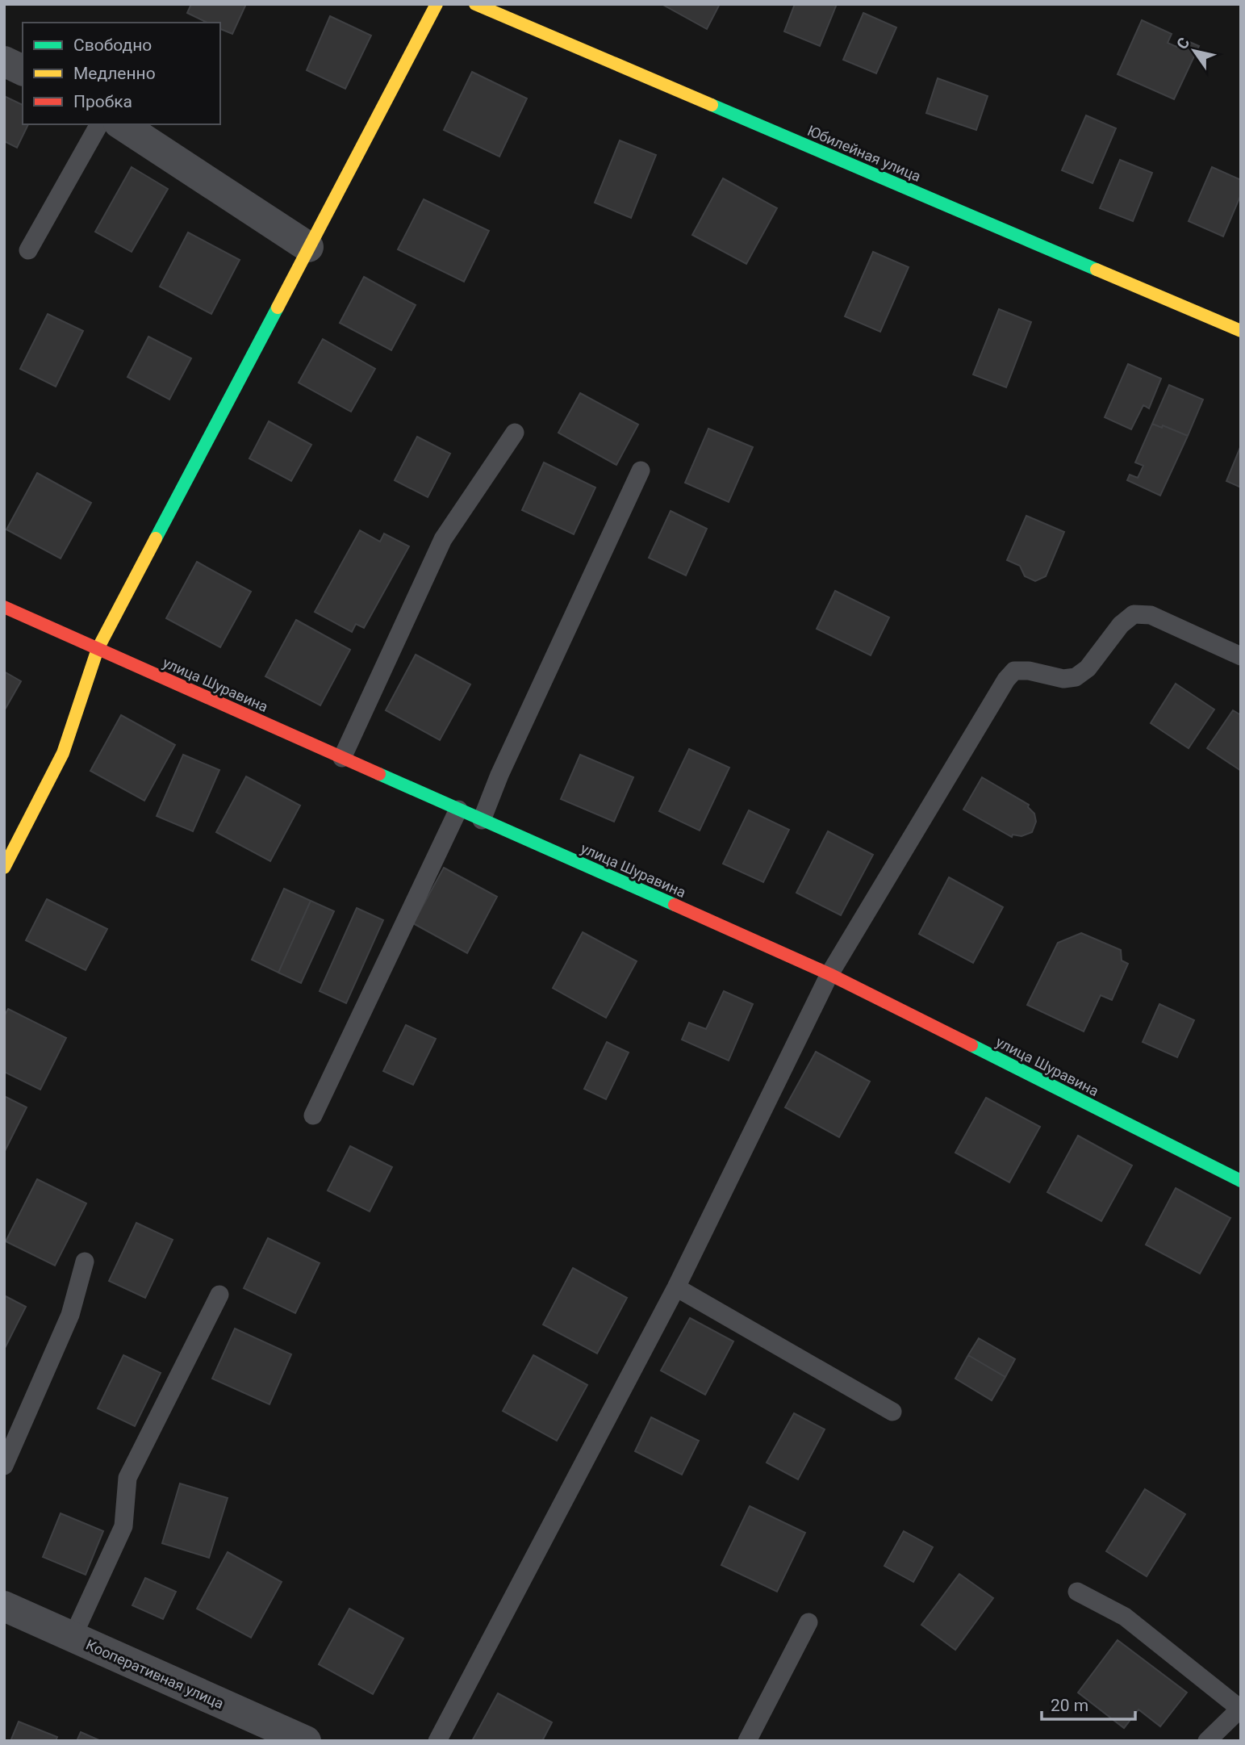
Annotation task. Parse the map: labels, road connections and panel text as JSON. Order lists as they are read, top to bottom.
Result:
{
  "streets": {
    "street": ["Юбилейная улица", "улица Шуравина", "Кооперативная улица"]
  },
  "legend": ["Свободно", "Медленно", "Пробка"],
  "scale_bar": "20 m",
  "north": "top left"
}
